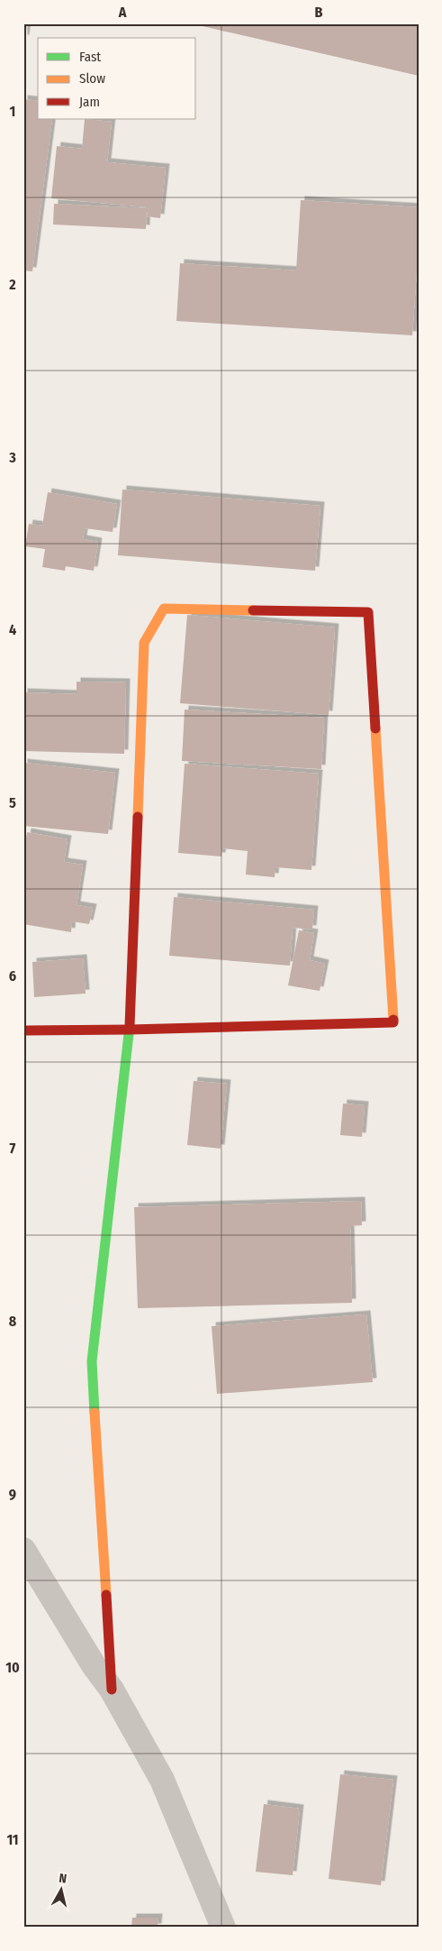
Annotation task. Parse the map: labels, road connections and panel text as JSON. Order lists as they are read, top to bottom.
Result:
{
  "legend": ["Fast", "Slow", "Jam"],
  "north": "top",
  "grid": {
    "columns": ["A", "B"],
    "rows": [
      "1",
      "2",
      "3",
      "4",
      "5",
      "6",
      "7",
      "8",
      "9",
      "10",
      "11"
    ]
  }
}
